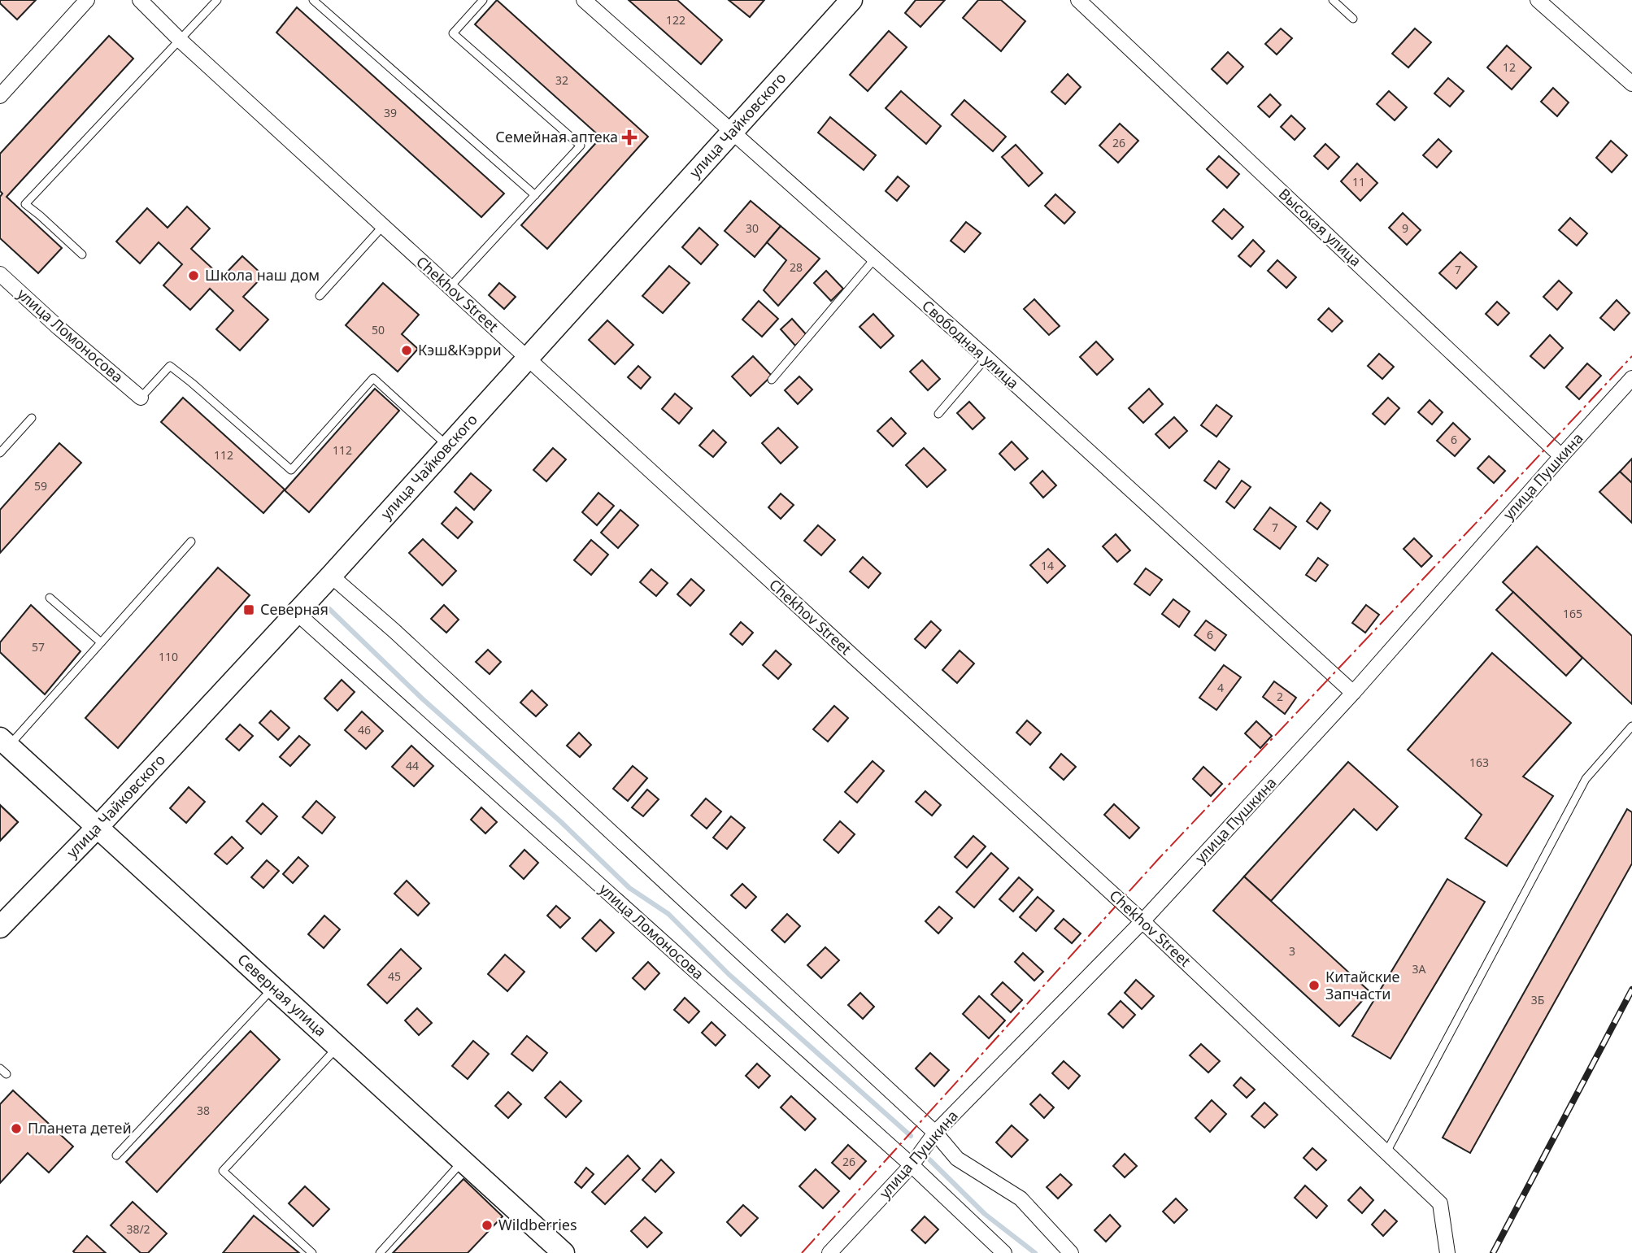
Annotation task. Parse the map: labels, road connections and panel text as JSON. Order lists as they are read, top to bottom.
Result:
{
  "streets": {
    "main road": ["улица Чайковского", "Северная улица"],
    "street": [
      "Высокая улица",
      "Chekhov Street",
      "улица Ломоносова",
      "Свободная улица",
      "улица Пушкина"
    ]
  },
  "crossings": [
    ["улица Чайковского", "Chekhov Street"],
    ["улица Чайковского", "улица Ломоносова"],
    ["улица Чайковского", "Свободная улица"],
    ["улица Чайковского", "Северная улица"],
    ["Высокая улица", "улица Пушкина"],
    ["Chekhov Street", "улица Пушкина"],
    ["улица Ломоносова", "улица Пушкина"],
    ["Свободная улица", "улица Пушкина"]
  ],
  "places": {
    "health": ["Семейная аптека"],
    "other": [
      "Школа наш дом",
      "Кэш&Кэрри",
      "Китайские Запчасти",
      "Планета детей",
      "Wildberries"
    ],
    "transit": ["Северная"]
  },
  "house_numbers": [
    "122",
    "12",
    "32",
    "39",
    "26",
    "11",
    "30",
    "9",
    "28",
    "7",
    "50",
    "6",
    "112",
    "112",
    "59",
    "7",
    "14",
    "165",
    "6",
    "57",
    "110",
    "4",
    "2",
    "46",
    "163",
    "44",
    "3",
    "3А",
    "45",
    "3Б",
    "38",
    "26",
    "38/2"
  ]
}
